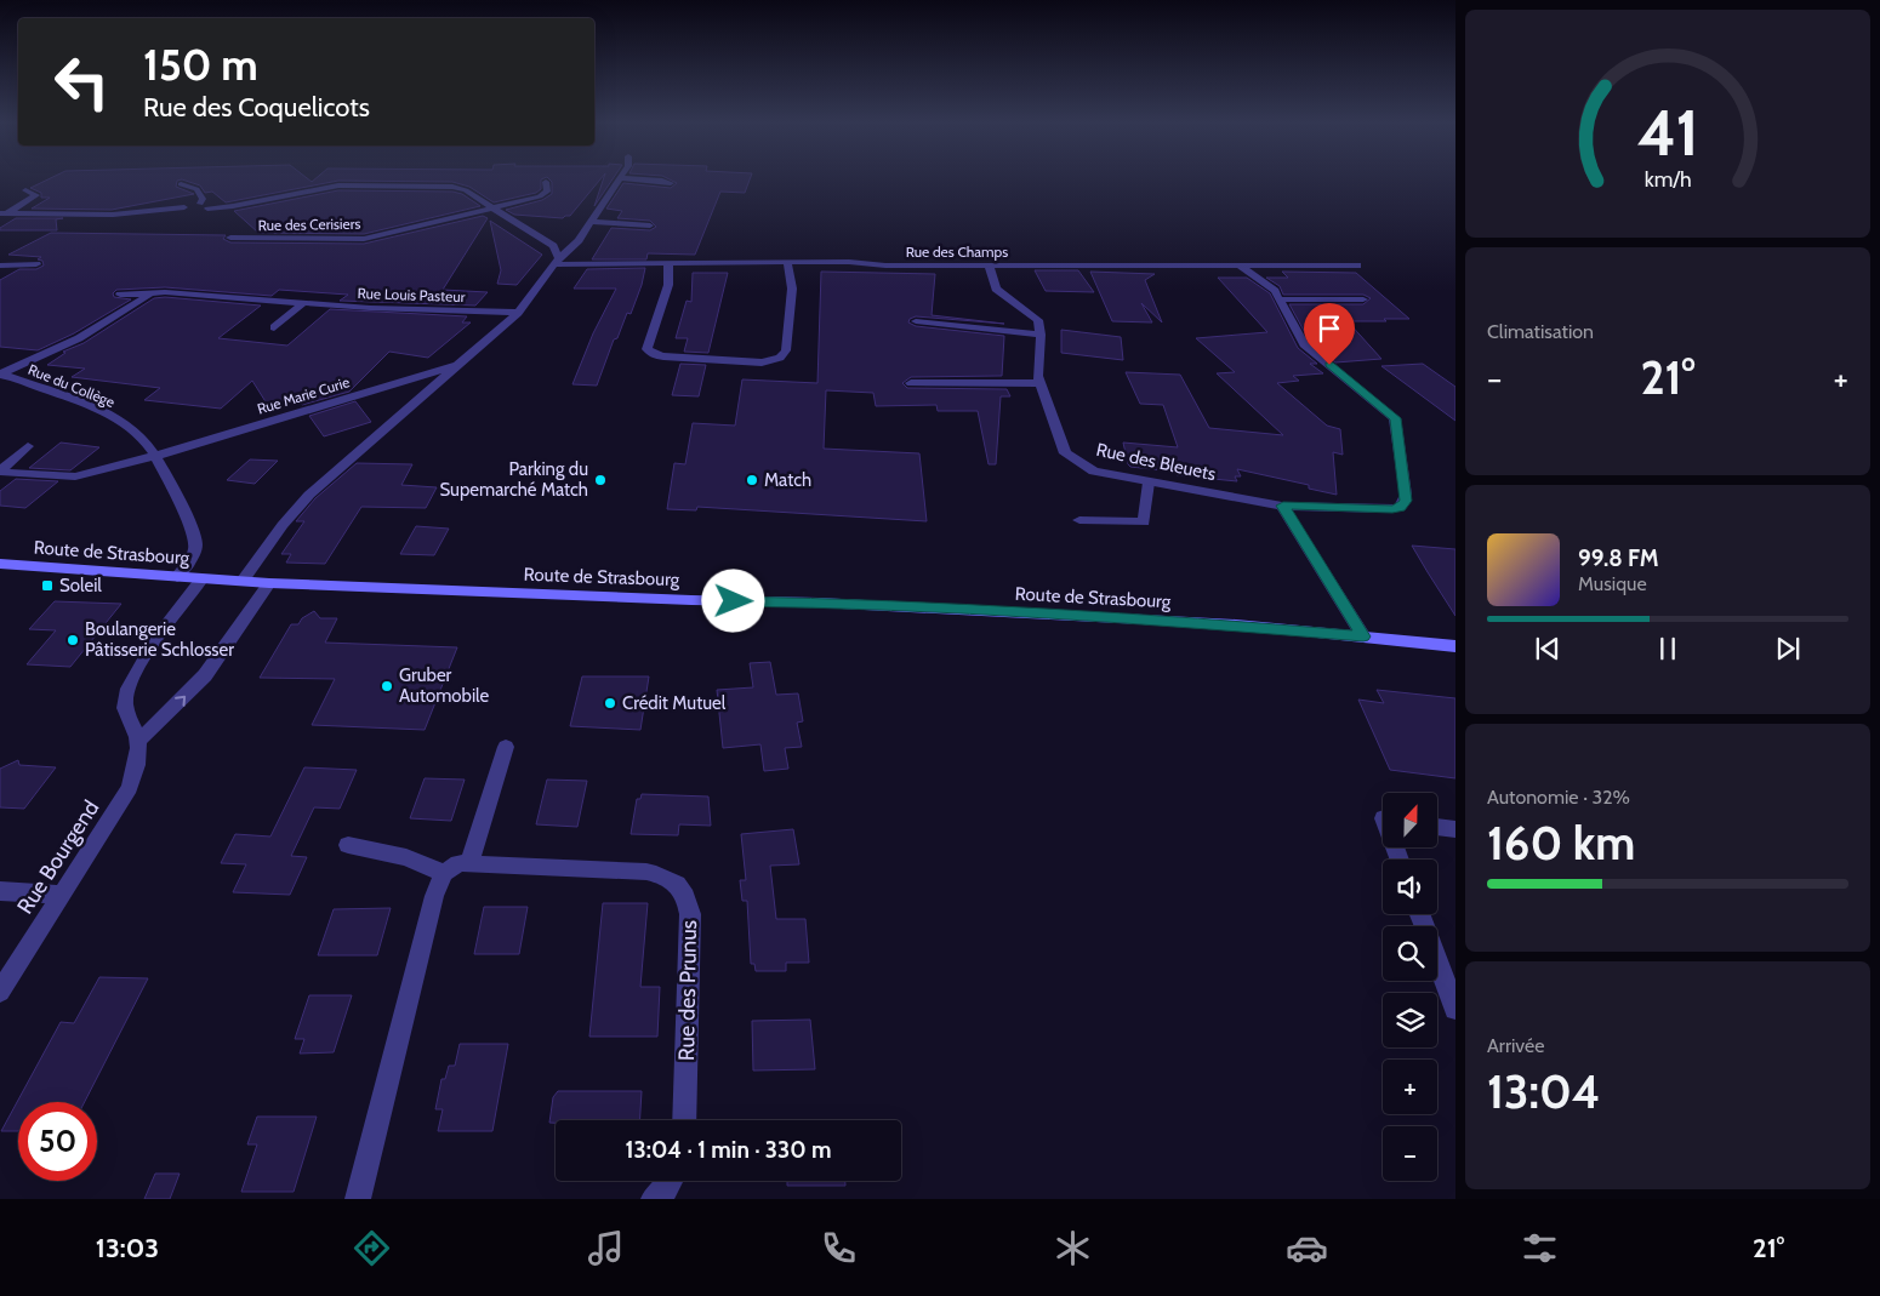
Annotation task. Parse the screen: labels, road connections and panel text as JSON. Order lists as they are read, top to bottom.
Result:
{
  "streets": {
    "main road": ["Route de Strasbourg"],
    "street": [
      "Rue des Cerisiers",
      "Rue des Champs",
      "Rue Louis Pasteur",
      "Rue du Collège",
      "Rue Marie Curie",
      "Rue des Bleuets",
      "Rue Bourgend",
      "Rue des Prunus"
    ]
  },
  "crossings": [
    ["Rue des Champs", "Rue Marie Curie"],
    ["Rue Louis Pasteur", "Rue Marie Curie"],
    ["Rue du Collège", "Rue Marie Curie"],
    ["Rue du Collège", "Route de Strasbourg"],
    ["Rue Marie Curie", "Route de Strasbourg"],
    ["Route de Strasbourg", "Rue Bourgend"]
  ],
  "places": {
    "other": [
      "Parking du Supemarché Match",
      "Match",
      "Boulangerie Pâtisserie Schlosser",
      "Gruber Automobile",
      "Crédit Mutuel"
    ],
    "transit": ["Soleil"]
  },
  "north": "top",
  "page": {
    "turn": ["150 m", "Rue des Coquelicots"],
    "tile": [
      "Climatisation",
      ["Autonomie · 32%", "160 km"],
      ["Arrivée", "13:04"]
    ],
    "heat": ["−", "21°", "+"],
    "song": ["99.8 FM", "Musique"],
    "map_buttons": ["+", "−"],
    "limit": "50",
    "trip": "13:04 · 1 min · 330 m",
    "tabs": ["13:03", "21°"],
    "gauge": ["41", "km/h"]
  }
}
